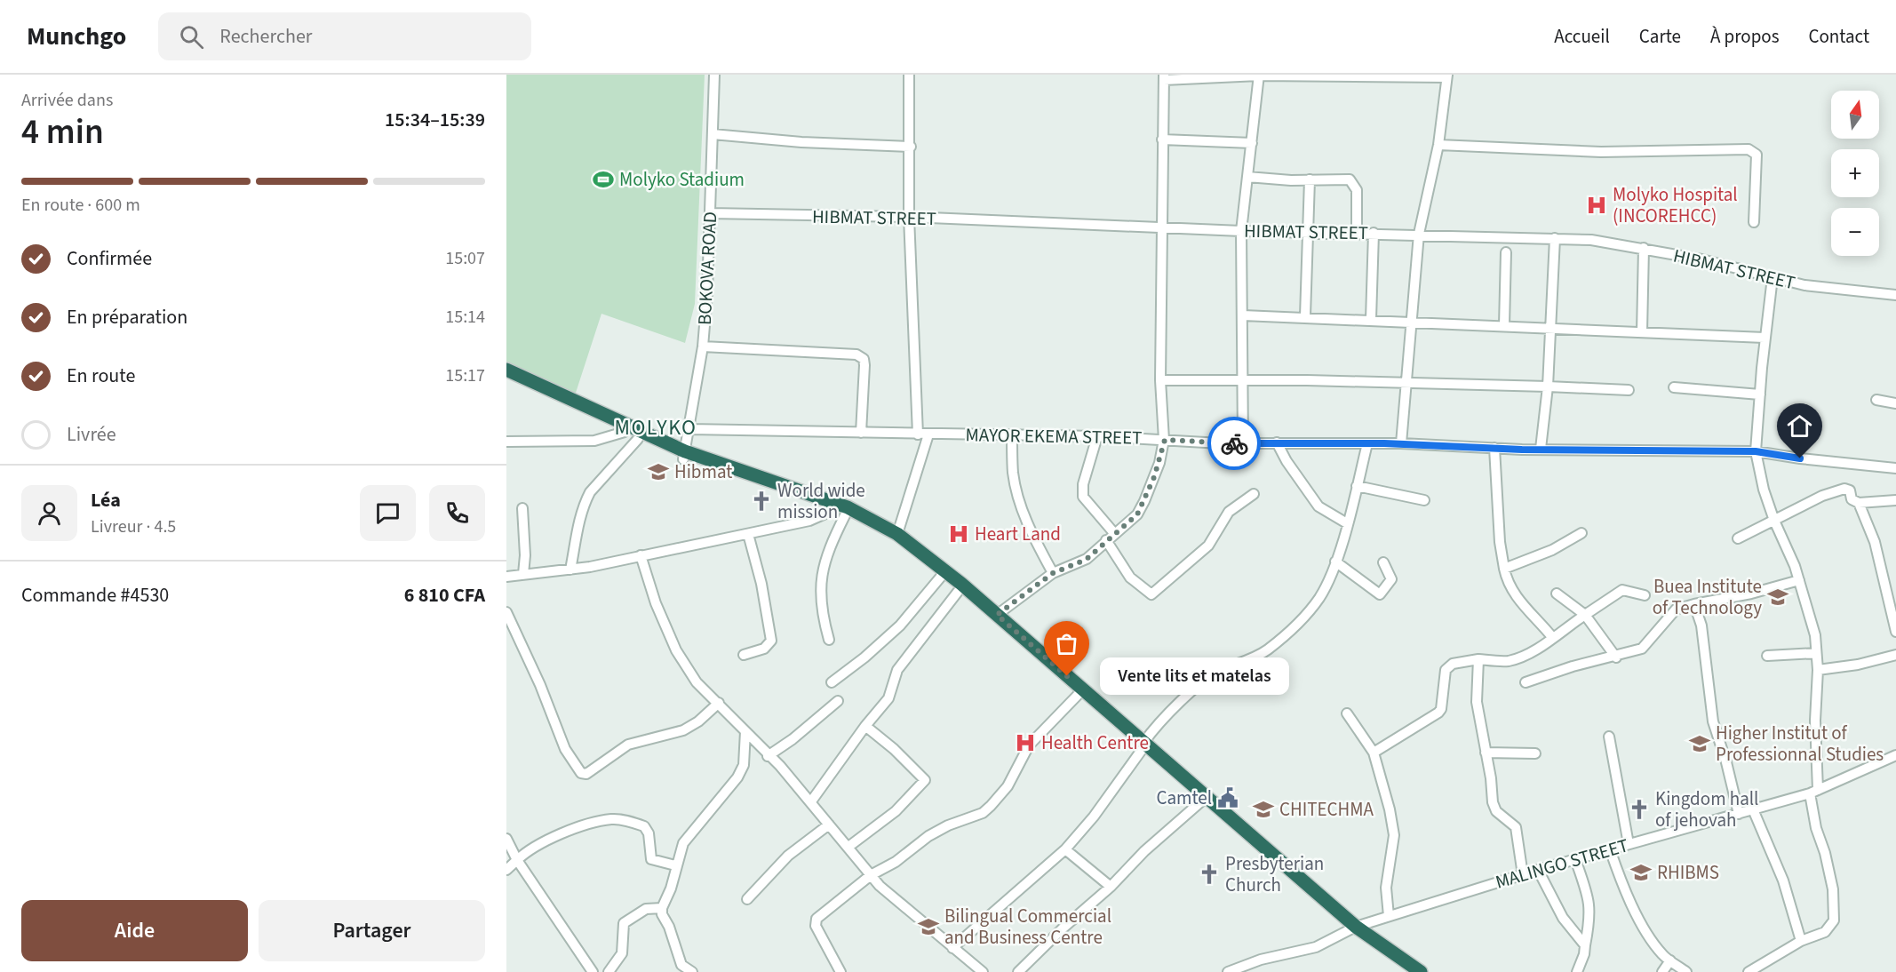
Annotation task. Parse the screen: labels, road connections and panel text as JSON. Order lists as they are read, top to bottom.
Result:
{
  "streets": {
    "street": [
      "HIBMAT STREET",
      "BOKOVA ROAD",
      "MAYOR EKEMA STREET",
      "MALINGO STREET"
    ]
  },
  "crossings": [
    ["HIBMAT STREET", "BOKOVA ROAD"],
    ["BOKOVA ROAD", "MAYOR EKEMA STREET"]
  ],
  "districts": ["MOLYKO"],
  "places": {
    "sports": ["Molyko Stadium"],
    "hospital": ["Molyko Hospital (INCOREHCC)", "Heart Land", "Health Centre"],
    "school or university": [
      "Hibmat",
      "Buea Institute of Technology",
      "Higher Institut of Professionnal Studies",
      "CHITECHMA",
      "RHIBMS",
      "Bilingual Commercial and Business Centre"
    ],
    "church": ["World wide mission", "Kingdom hall of jehovah", "Presbyterian Church"],
    "other": ["Vente lits et matelas"],
    "public building": ["Camtel"]
  },
  "north": "top",
  "page": {
    "header": "Munchgo",
    "search": "Rechercher",
    "nav": [
      "Accueil",
      "Carte",
      "À propos",
      "Contact"
    ],
    "heading": ["4 min", "Arrivée dans", "15:34–15:39"],
    "panel": [
      "Léa",
      "Livreur · 4.5",
      "Commande #4530",
      "6 810 CFA"
    ],
    "map_buttons": ["+", "−"],
    "bar": "En route · 600 m",
    "list": [
      ["Confirmée", "15:07"],
      ["En préparation", "15:14"],
      ["En route", "15:17"],
      "Livrée"
    ],
    "bubble": "Vente lits et matelas",
    "buttons": ["Aide", "Partager"]
  }
}
